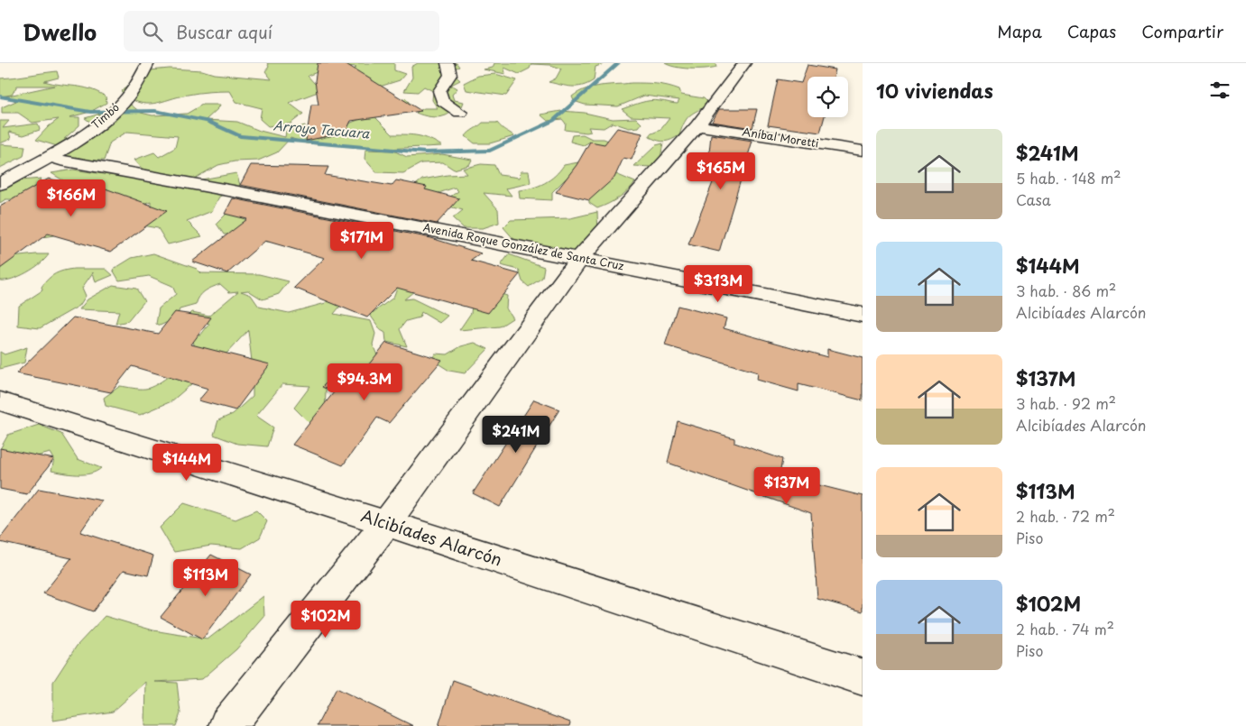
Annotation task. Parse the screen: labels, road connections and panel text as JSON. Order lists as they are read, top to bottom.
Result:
{
  "streets": {
    "street": [
      "Timbó",
      "Aníbal Moretti",
      "Avenida Roque González de Santa Cruz",
      "Alcibíades Alarcón"
    ]
  },
  "crossings": [
    ["Timbó", "Avenida Roque González de Santa Cruz"]
  ],
  "water": ["Arroyo Tacuara"],
  "page": {
    "header": "Dwello",
    "search": "Buscar aquí",
    "nav": ["Mapa", "Capas", "Compartir"],
    "heading": "10 viviendas",
    "list": [
      {
        "name": "$241M",
        "note": "5 hab. · 148 m² · Casa"
      },
      {
        "name": "$144M",
        "note": "3 hab. · 86 m² · Alcibíades Alarcón"
      },
      {
        "name": "$137M",
        "note": "3 hab. · 92 m² · Alcibíades Alarcón"
      },
      {
        "name": "$113M",
        "note": "2 hab. · 72 m² · Piso"
      },
      {
        "name": "$102M",
        "note": "2 hab. · 74 m² · Piso"
      }
    ],
    "price": [
      "$165M",
      "$166M",
      "$171M",
      "$313M",
      "$94.3M",
      "$241M",
      "$144M",
      "$137M",
      "$113M",
      "$102M"
    ]
  }
}
